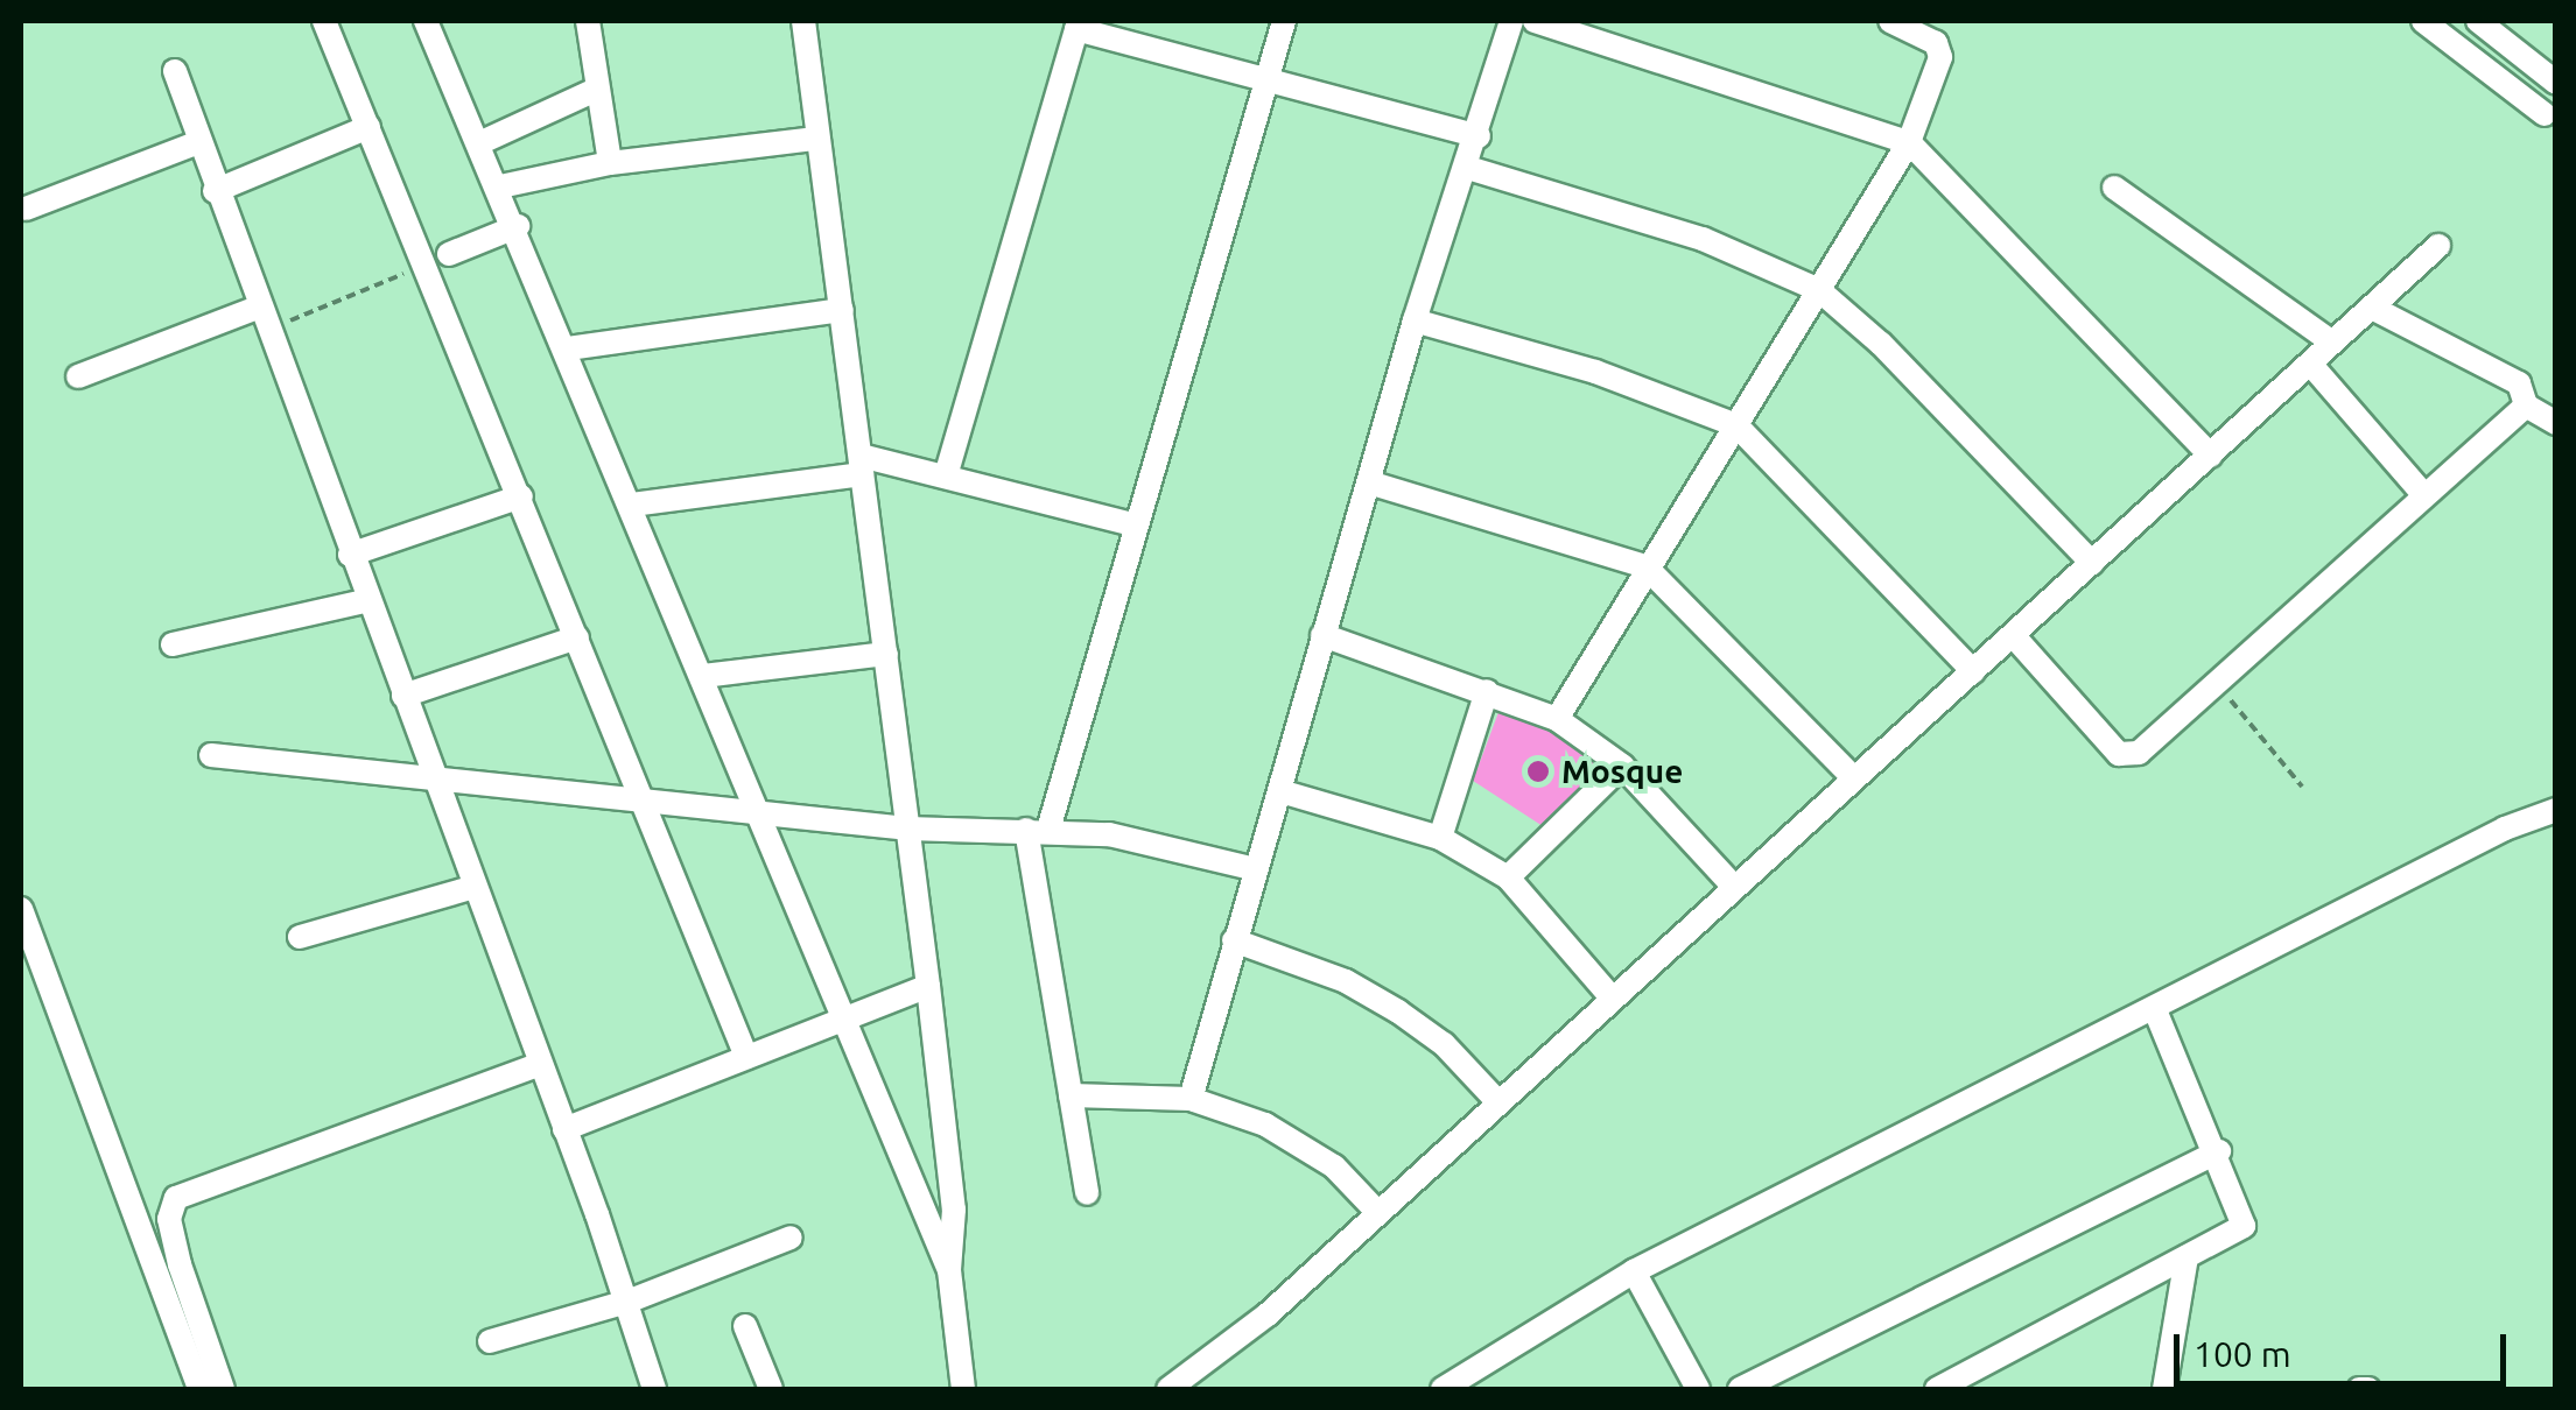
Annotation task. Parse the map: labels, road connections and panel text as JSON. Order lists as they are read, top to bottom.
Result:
{
  "places": ["Mosque"],
  "scale_bar": "100 m"
}
